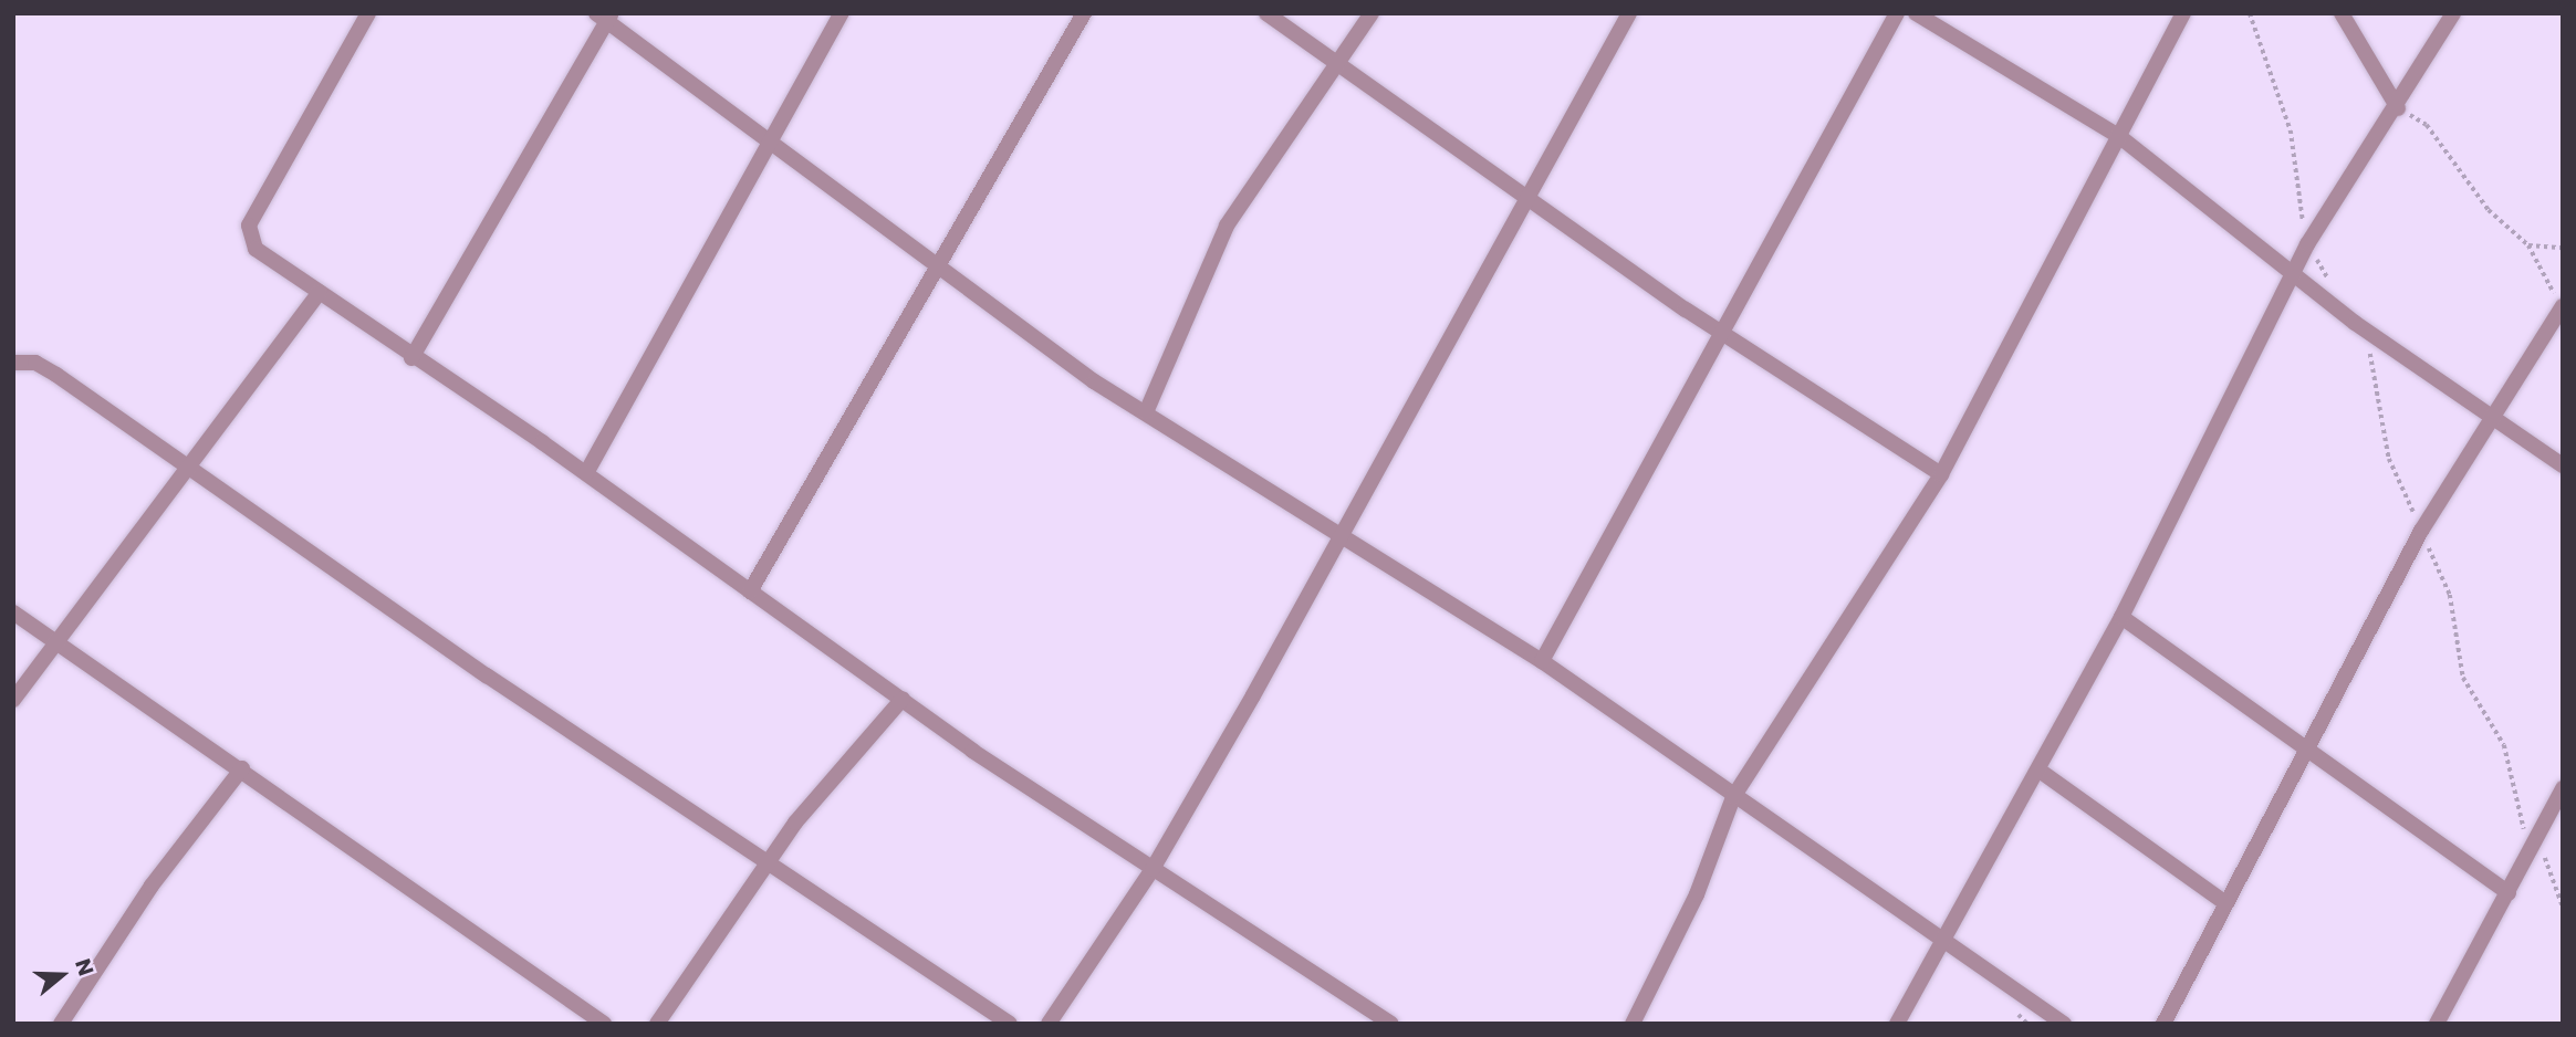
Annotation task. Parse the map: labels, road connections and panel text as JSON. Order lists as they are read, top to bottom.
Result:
{
  "north": "right"
}
